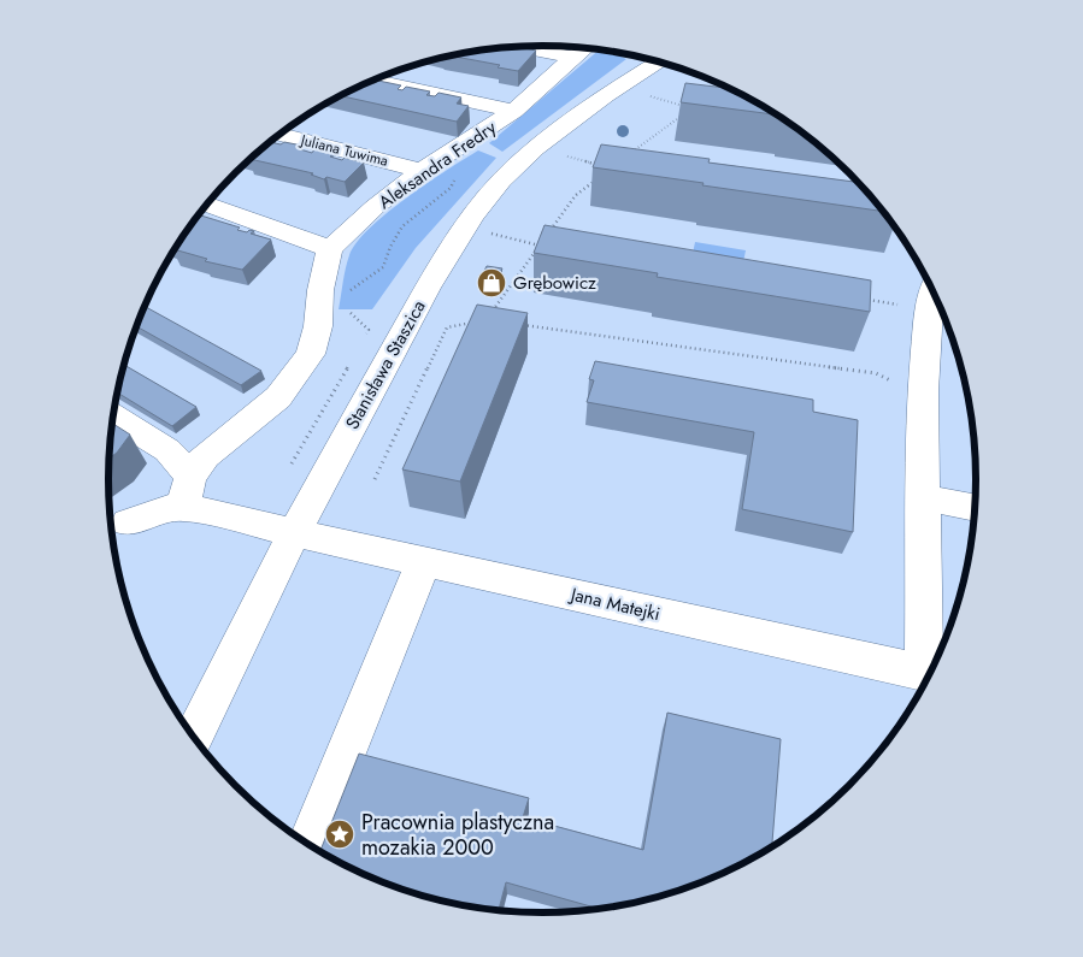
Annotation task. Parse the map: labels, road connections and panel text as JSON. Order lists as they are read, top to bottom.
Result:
{
  "streets": {
    "street": [
      "Juliana Tuwima",
      "Aleksandra Fredry",
      "Stanisława Staszica",
      "Jana Matejki"
    ]
  },
  "crossings": [
    ["Juliana Tuwima", "Aleksandra Fredry"],
    ["Stanisława Staszica", "Jana Matejki"]
  ],
  "places": {
    "shop": ["Grębowicz"],
    "place": ["Pracownia plastyczna mozakia 2000"]
  }
}
